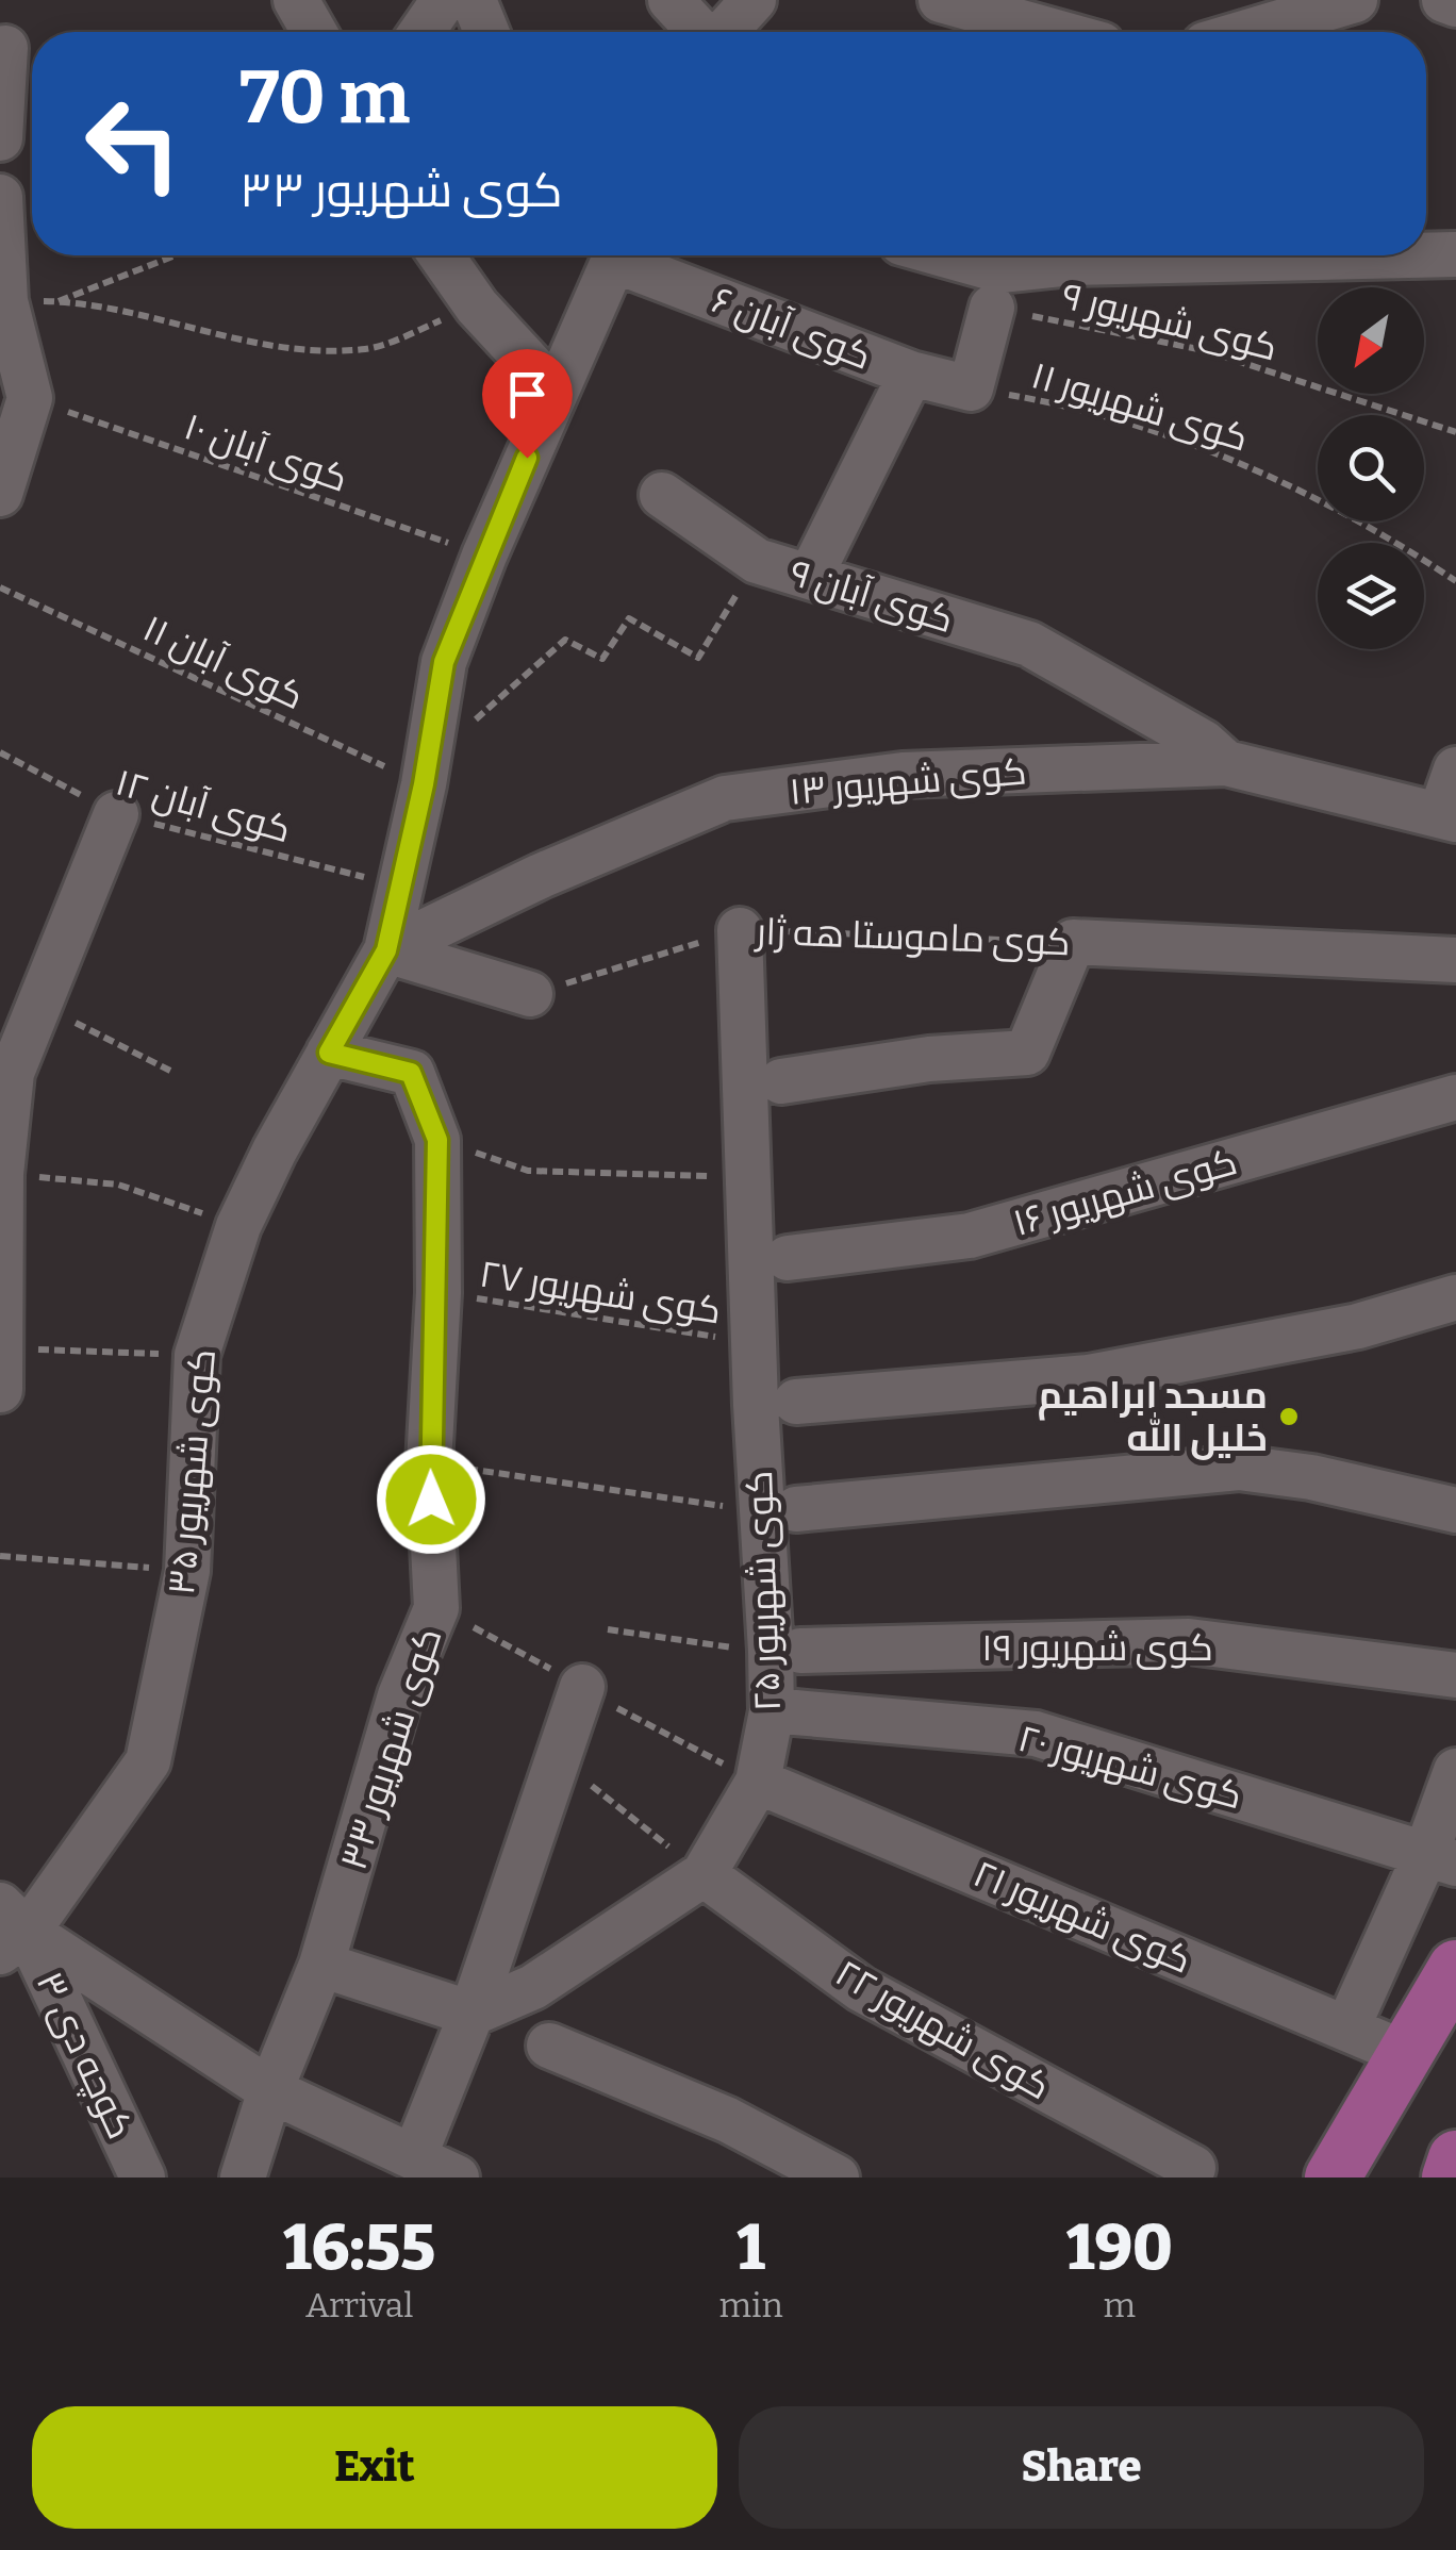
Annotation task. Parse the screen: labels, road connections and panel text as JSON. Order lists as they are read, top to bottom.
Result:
{
  "streets": {
    "street": [
      "کوی آبان ۶",
      "کوی آبان ۹",
      "کوی شهریور ۱۳",
      "کوی ماموستا هه ژار",
      "کوی شهریور ۱۶",
      "کوی شهریور ۳۵",
      "کوی شهریور ۲۵",
      "کوی شهریور ۱۹",
      "کوی شهریور ۳۳",
      "کوی شهریور ۲۰",
      "کوی شهریور ۲۱",
      "کوی شهریور ۲۲",
      "کوچه دی ۳"
    ],
    "path": [
      "کوی شهریور ۹",
      "کوی شهریور ۱۱",
      "کوی آبان ۱۰",
      "کوی آبان ۱۱",
      "کوی آبان ۱۲",
      "کوی شهریور ۲۷"
    ]
  },
  "crossings": [
    ["کوی آبان ۶", "کوی شهریور ۱۱"],
    ["کوی آبان ۱۰", "کوی شهریور ۳۵"],
    ["کوی آبان ۹", "کوی آبان ۱۱"],
    ["کوی آبان ۹", "کوی شهریور ۱۳"],
    ["کوی آبان ۹", "کوی شهریور ۳۵"],
    ["کوی آبان ۱۱", "کوی شهریور ۳۵"],
    ["کوی شهریور ۱۳", "کوی شهریور ۳۵"],
    ["کوی آبان ۱۲", "کوی شهریور ۳۵"],
    ["کوی ماموستا هه ژار", "کوی شهریور ۲۵"],
    ["کوی شهریور ۲۷", "کوی شهریور ۲۵"],
    ["کوی شهریور ۲۷", "کوی شهریور ۳۳"],
    ["کوی شهریور ۳۵", "کوی شهریور ۳۳"],
    ["کوی شهریور ۳۵", "کوچه دی ۳"],
    ["کوی شهریور ۲۵", "کوی شهریور ۱۹"],
    ["کوی شهریور ۲۵", "کوی شهریور ۲۱"],
    ["کوی شهریور ۲۵", "کوی شهریور ۲۲"]
  ],
  "places": ["مسجد ابراهیم خلیل الله"],
  "north": "bottom left",
  "page": {
    "turn": ["70 m", "کوی شهریور ۳۳"],
    "eta": [
      "16:55",
      "Arrival",
      "1",
      "min",
      "190",
      "m"
    ],
    "buttons": ["Exit", "Share"]
  }
}
